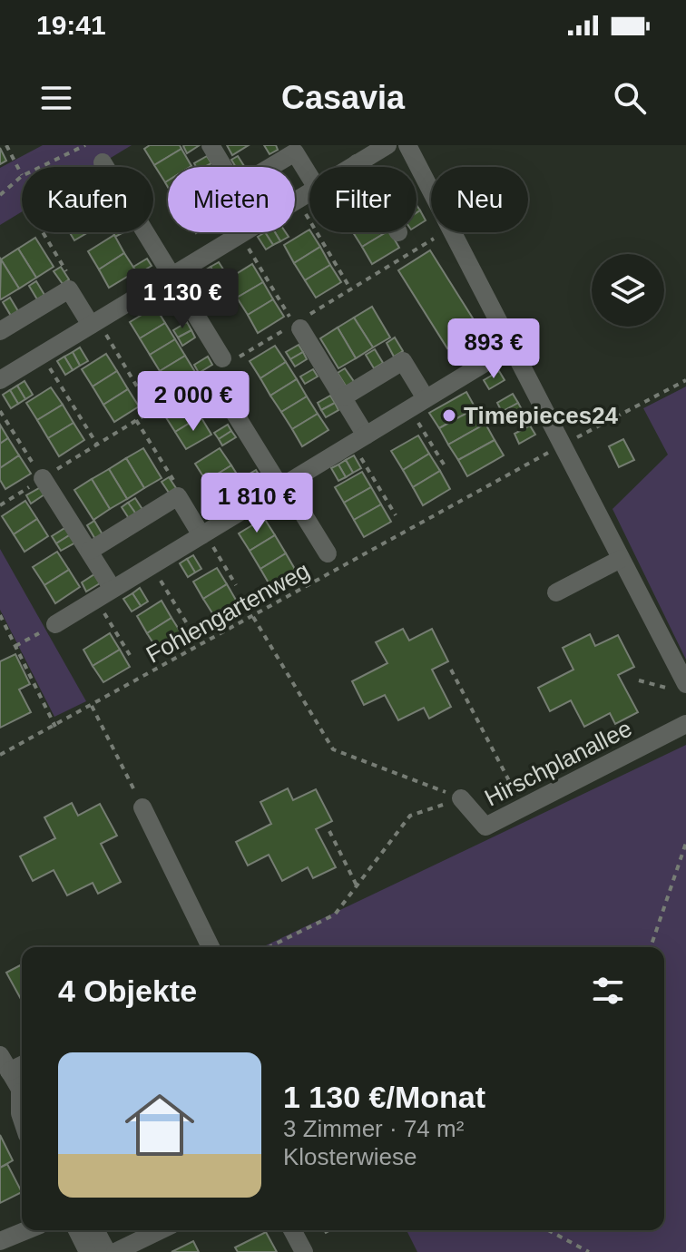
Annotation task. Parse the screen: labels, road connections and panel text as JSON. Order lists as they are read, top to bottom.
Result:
{
  "streets": {
    "street": ["Hirschplanallee"],
    "path": ["Fohlengartenweg"]
  },
  "places": ["Timepieces24"],
  "page": {
    "status": "19:41",
    "header": "Casavia",
    "chip": [
      "Kaufen",
      "Mieten",
      "Filter",
      "Neu"
    ],
    "price": [
      "1 130 €",
      "893 €",
      "2 000 €",
      "1 810 €"
    ],
    "heading": "4 Objekte",
    "list": [
      {
        "name": "1 130 €/Monat",
        "note": "3 Zimmer · 74 m² · Klosterwiese"
      }
    ]
  }
}
